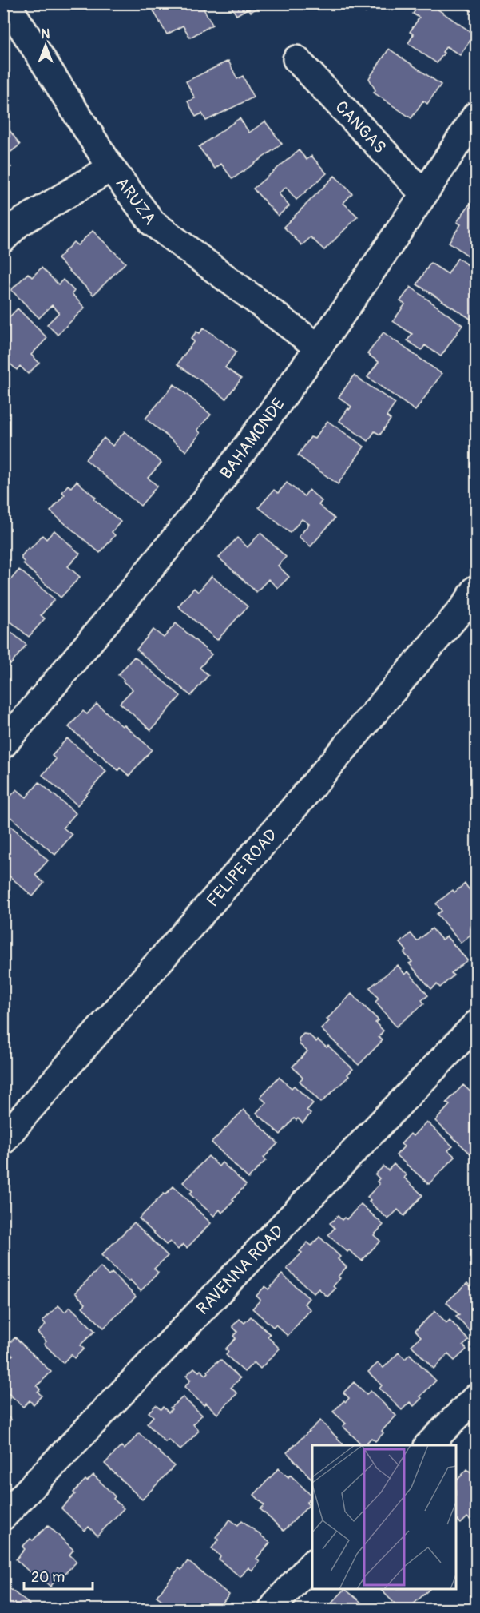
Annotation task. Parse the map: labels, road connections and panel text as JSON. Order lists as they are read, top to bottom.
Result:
{
  "streets": {
    "street": [
      "CANGAS",
      "ARUZA",
      "BAHAMONDE",
      "FELIPE ROAD",
      "RAVENNA ROAD"
    ]
  },
  "crossings": [
    ["CANGAS", "BAHAMONDE"],
    ["ARUZA", "BAHAMONDE"]
  ],
  "scale_bar": "20 m",
  "north": "top"
}
